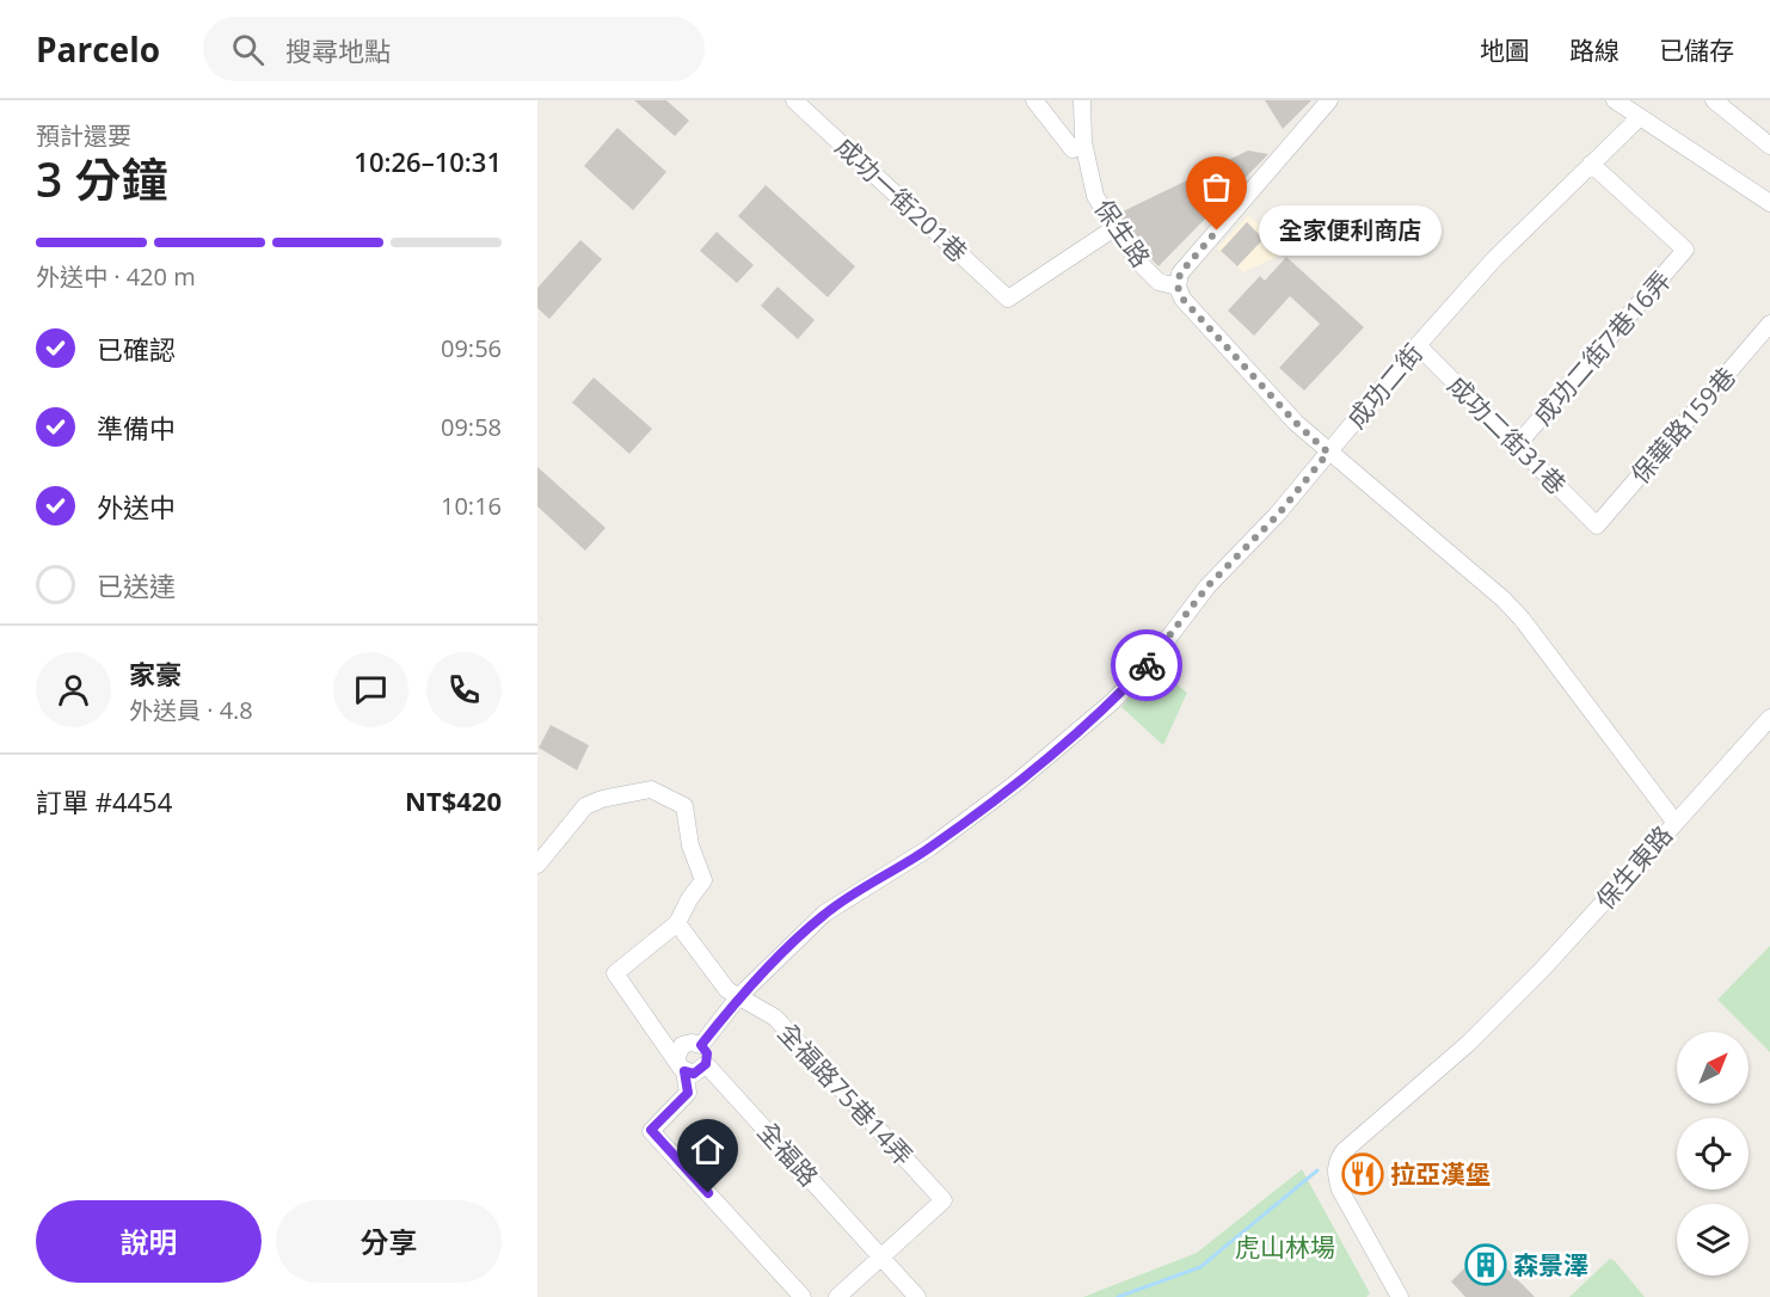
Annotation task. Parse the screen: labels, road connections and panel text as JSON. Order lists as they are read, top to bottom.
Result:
{
  "streets": {
    "street": [
      "成功一街201巷",
      "保生路",
      "成功二街7巷16弄",
      "成功二街",
      "保華路159巷",
      "成功二街31巷",
      "保生東路",
      "全福路75巷14弄",
      "全福路"
    ]
  },
  "crossings": [
    ["成功一街201巷", "保生路"],
    ["保生路", "成功二街"],
    ["保生路", "保生東路"],
    ["成功二街7巷16弄", "成功二街"],
    ["成功二街7巷16弄", "成功二街31巷"],
    ["成功二街", "成功二街31巷"],
    ["成功二街", "保生東路"],
    ["成功二街", "全福路75巷14弄"],
    ["成功二街", "全福路"],
    ["保華路159巷", "成功二街31巷"],
    ["全福路75巷14弄", "全福路"]
  ],
  "parks": ["虎山林場"],
  "places": {
    "other": ["全家便利商店"],
    "restaurant": ["拉亞漢堡"],
    "building": ["森景澤"]
  },
  "north": "top right",
  "page": {
    "header": "Parcelo",
    "search": "搜尋地點",
    "nav": ["地圖", "路線", "已儲存"],
    "heading": ["3 分鐘", "預計還要", "10:26–10:31"],
    "panel": [
      "家豪",
      "外送員 · 4.8",
      "訂單 #4454",
      "NT$420"
    ],
    "bubble": "全家便利商店",
    "bar": "外送中 · 420 m",
    "list": [
      ["已確認", "09:56"],
      ["準備中", "09:58"],
      ["外送中", "10:16"],
      "已送達"
    ],
    "buttons": ["說明", "分享"]
  }
}
